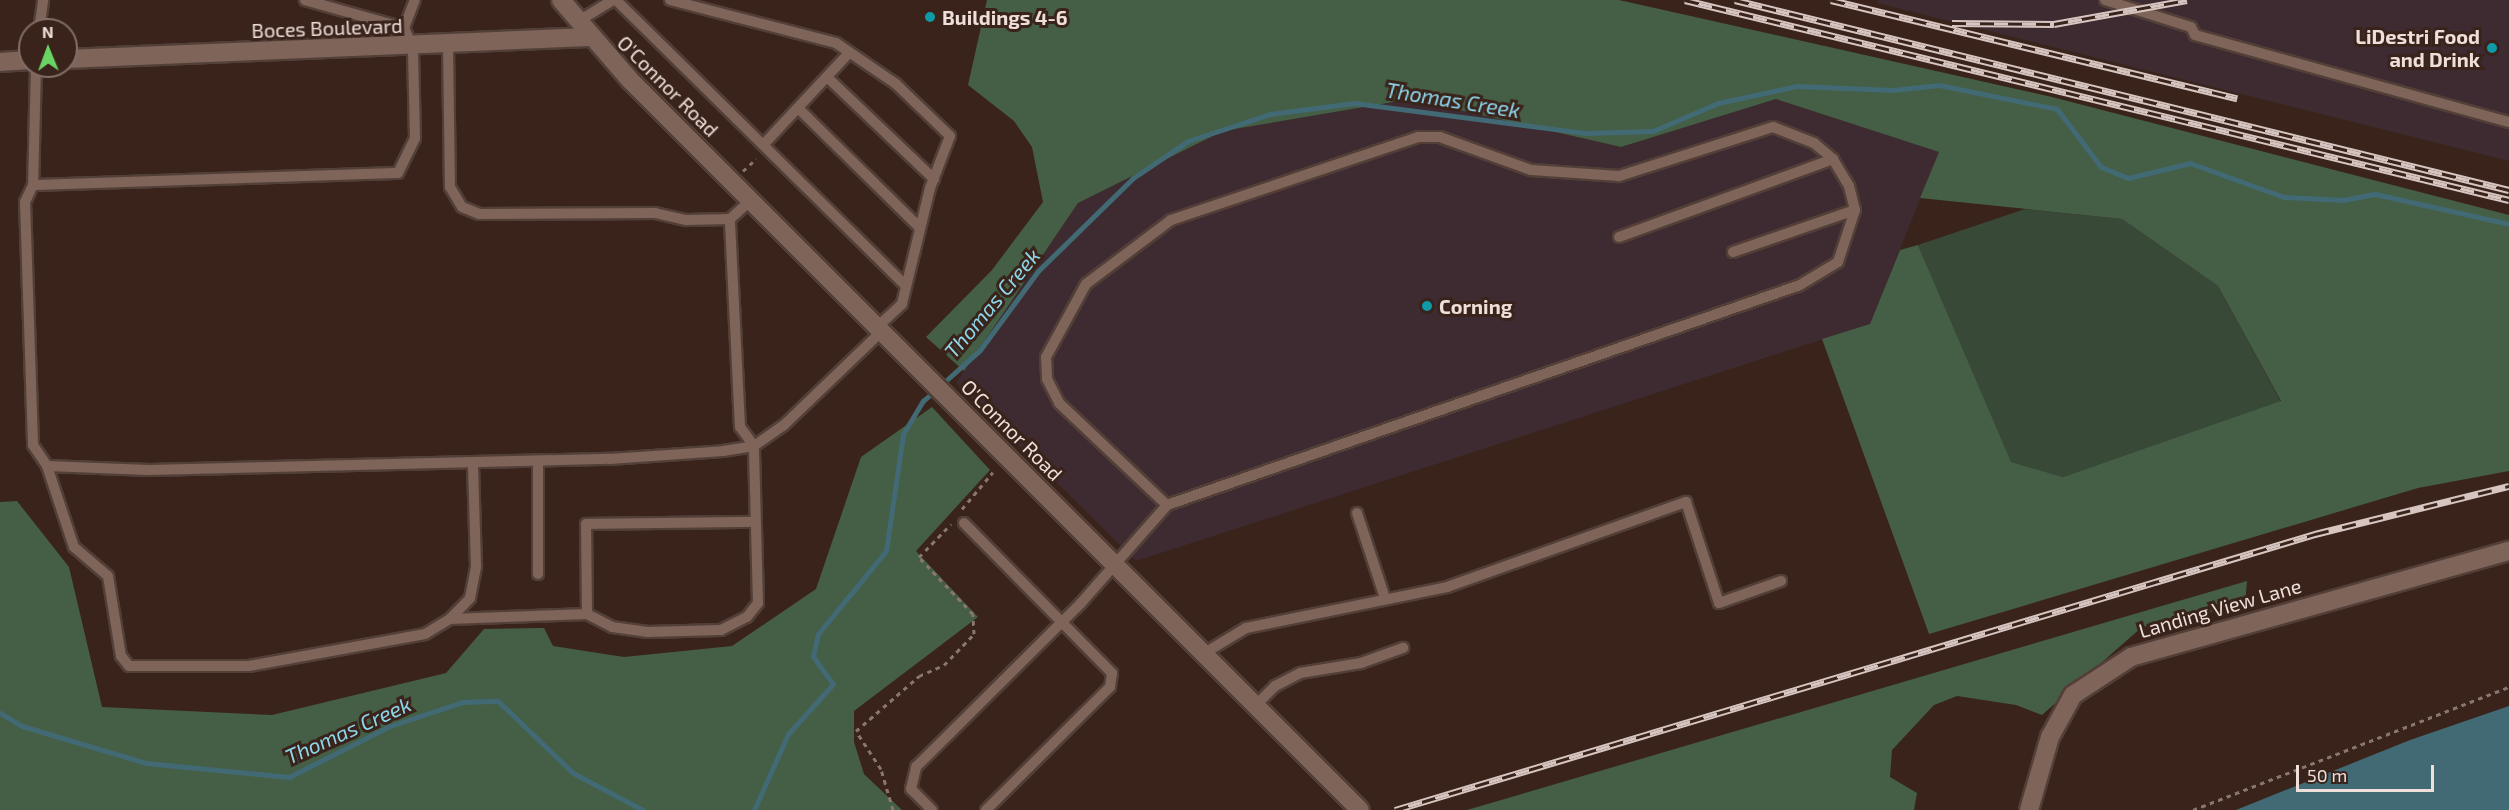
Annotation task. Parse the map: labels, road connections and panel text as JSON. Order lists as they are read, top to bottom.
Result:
{
  "streets": {
    "street": ["Boces Boulevard", "O'Connor Road", "Landing View Lane"]
  },
  "crossings": [
    ["Boces Boulevard", "O'Connor Road"]
  ],
  "water": ["Thomas Creek"],
  "places": ["Buildings 4-6", "LiDestri Food and Drink", "Corning"],
  "scale_bar": "50 m",
  "north": "top"
}
